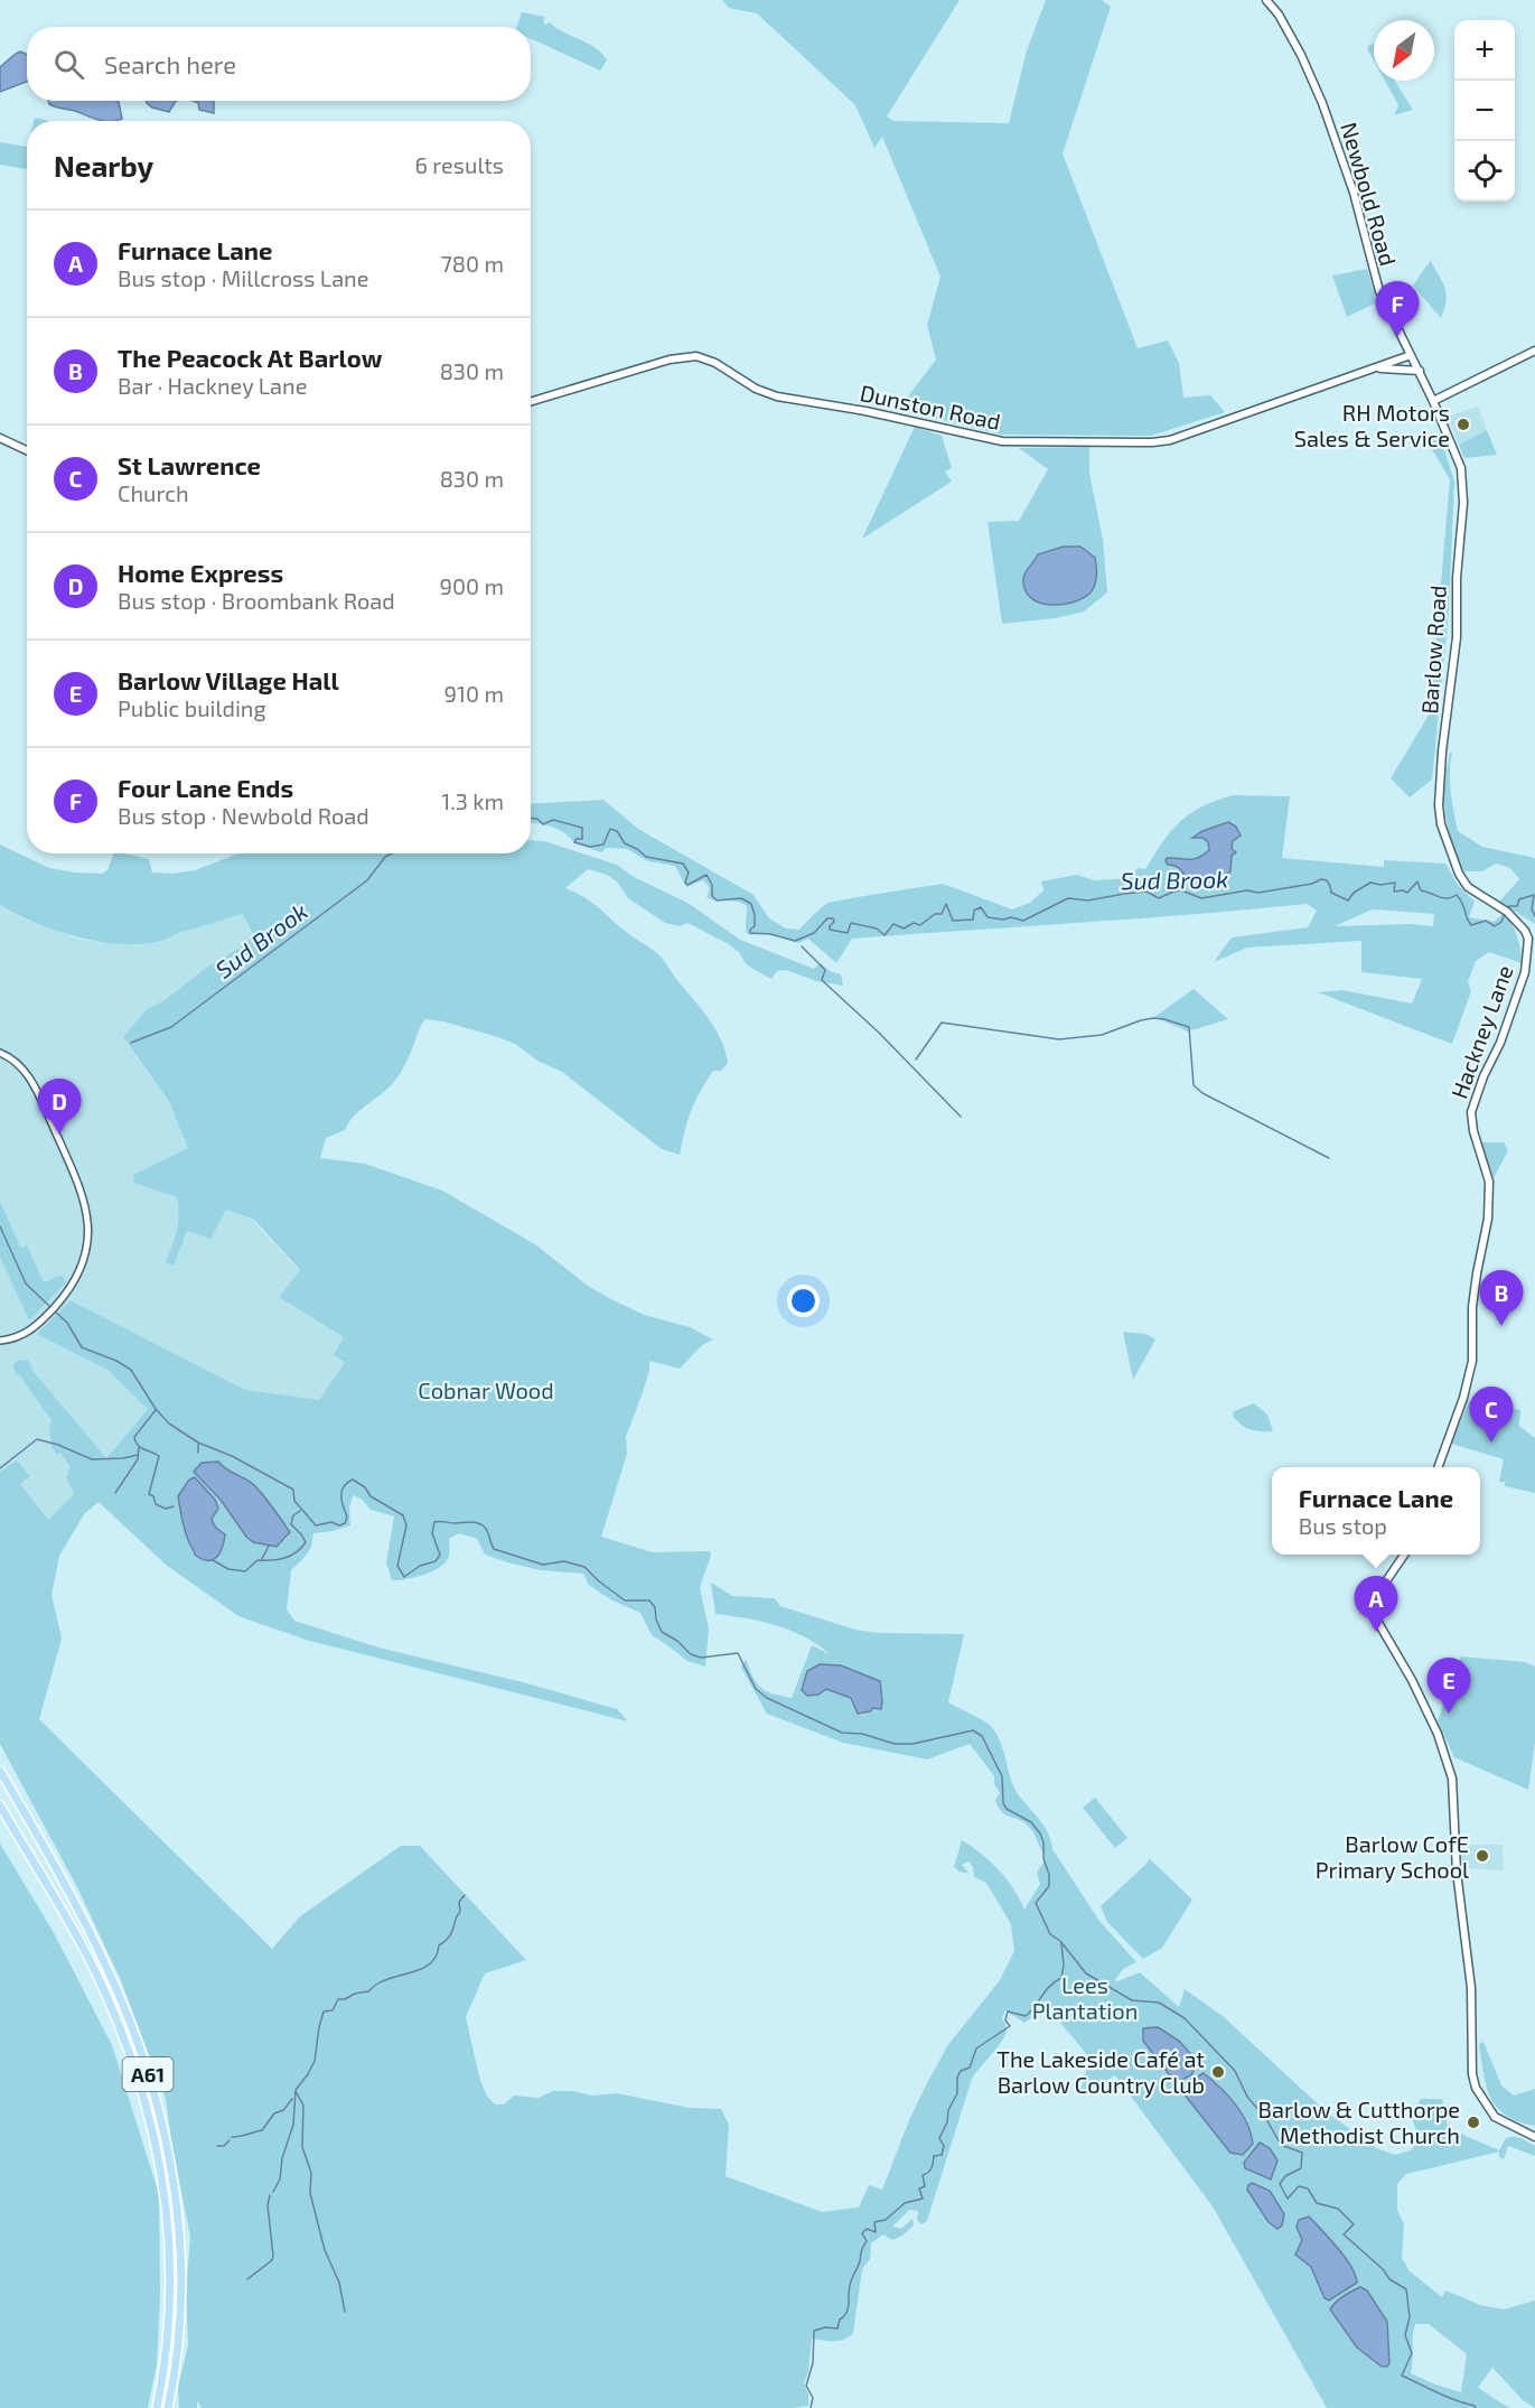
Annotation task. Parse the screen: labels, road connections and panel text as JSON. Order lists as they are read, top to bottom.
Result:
{
  "streets": {
    "highway": ["A61"],
    "main road": [
      "Newbold Road",
      "Dunston Road",
      "Barlow Road",
      "Hackney Lane"
    ]
  },
  "crossings": [
    ["Newbold Road", "Dunston Road"],
    ["Newbold Road", "Barlow Road"],
    ["Barlow Road", "Hackney Lane"]
  ],
  "water": ["Sud Brook"],
  "parks": ["Cobnar Wood", "Lees Plantation"],
  "places": [
    "RH Motors Sales & Service",
    "Barlow CofE Primary School",
    "The Lakeside Café at Barlow Country Club",
    "Barlow & Cutthorpe Methodist Church"
  ],
  "north": "bottom left",
  "page": {
    "map_buttons": ["+", "−"],
    "search": "Search here",
    "heading": ["Nearby", "6 results"],
    "list": [
      {
        "mark": "A",
        "name": "Furnace Lane",
        "note": "Bus stop · Millcross Lane",
        "value": "780 m"
      },
      {
        "mark": "B",
        "name": "The Peacock At Barlow",
        "note": "Bar · Hackney Lane",
        "value": "830 m"
      },
      {
        "mark": "C",
        "name": "St Lawrence",
        "note": "Church",
        "value": "830 m"
      },
      {
        "mark": "D",
        "name": "Home Express",
        "note": "Bus stop · Broombank Road",
        "value": "900 m"
      },
      {
        "mark": "E",
        "name": "Barlow Village Hall",
        "note": "Public building",
        "value": "910 m"
      },
      {
        "mark": "F",
        "name": "Four Lane Ends",
        "note": "Bus stop · Newbold Road",
        "value": "1.3 km"
      }
    ],
    "pins": [
      "F",
      "D",
      "B",
      "C",
      "A",
      "E"
    ],
    "popup": ["Furnace Lane", "Bus stop"]
  }
}
